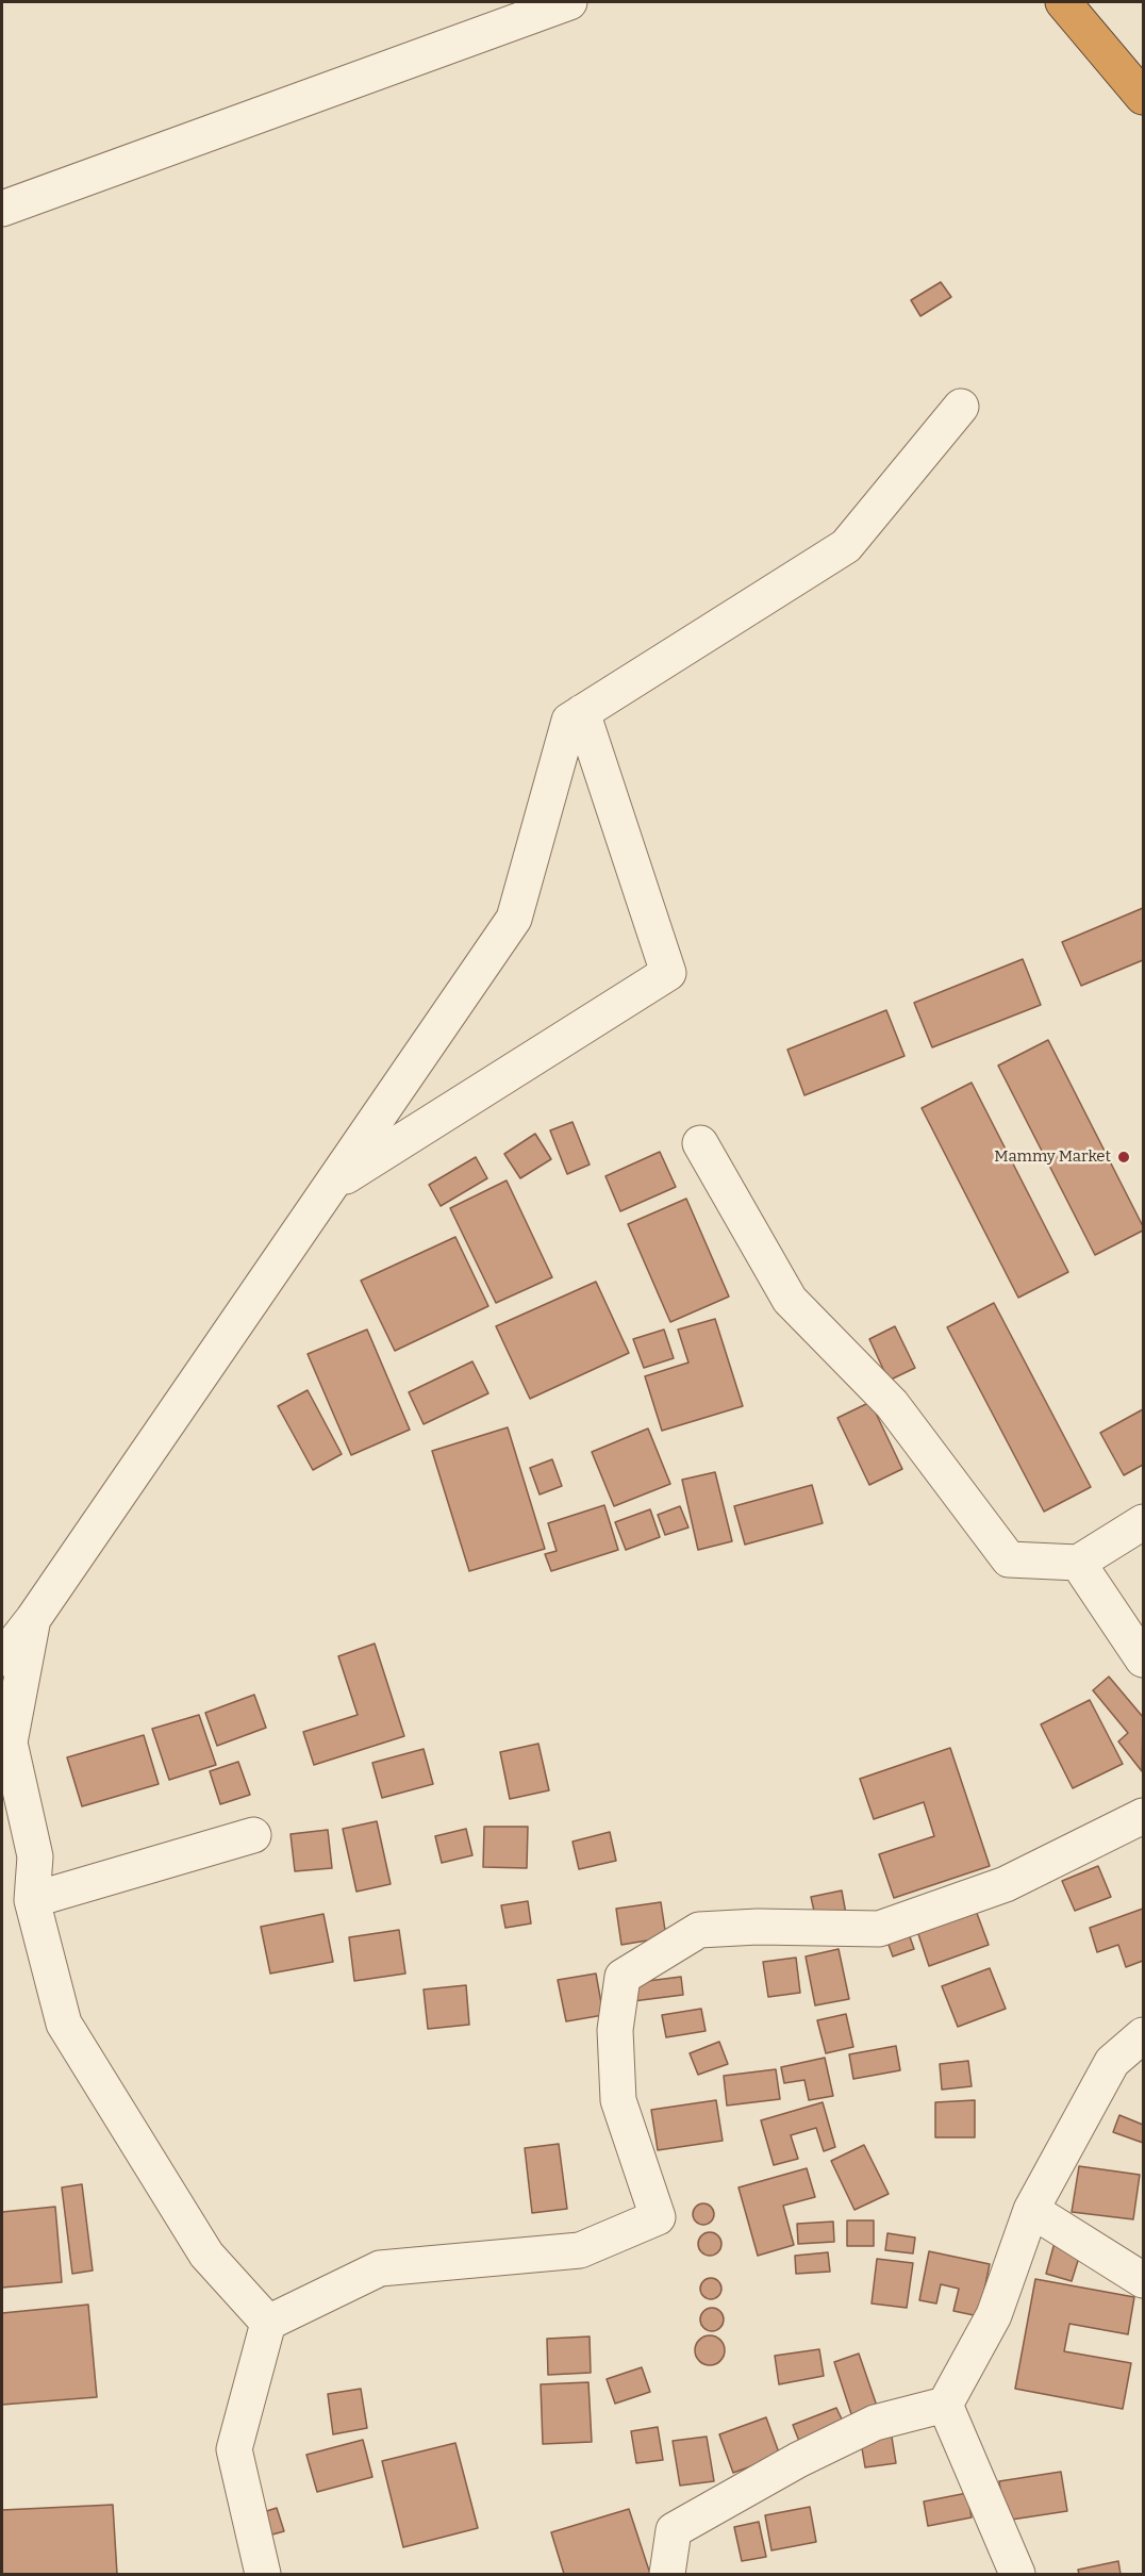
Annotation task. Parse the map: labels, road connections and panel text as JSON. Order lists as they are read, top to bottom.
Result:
{
  "places": ["Mammy Market"]
}
